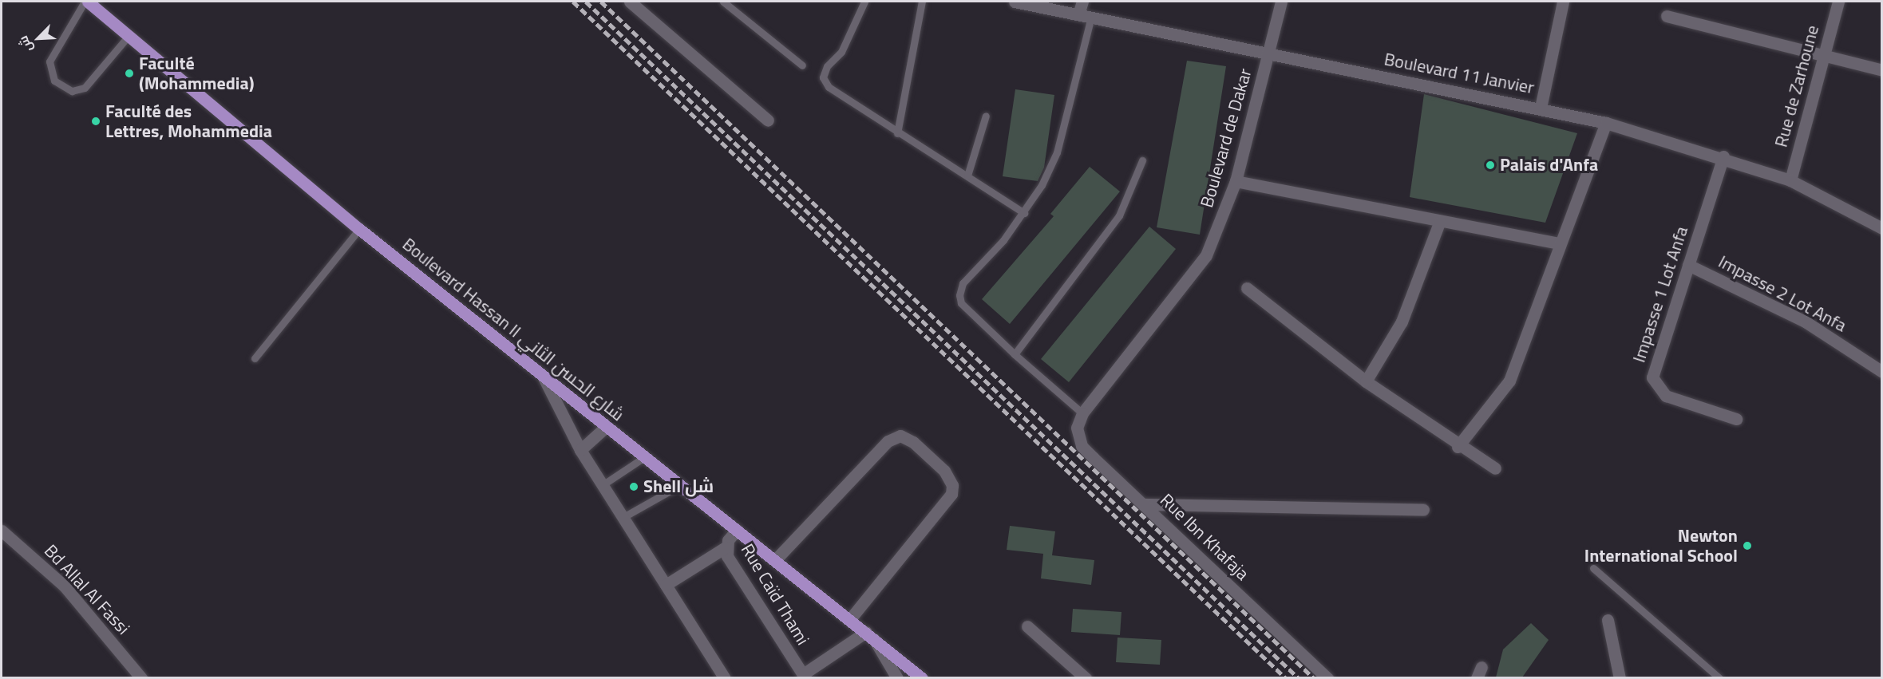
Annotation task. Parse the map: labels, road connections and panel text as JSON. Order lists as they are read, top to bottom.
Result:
{
  "streets": {
    "main road": ["Boulevard Hassan II شارع الحسن الثاني"],
    "street": [
      "Boulevard 11 Janvier",
      "Rue de Zarhoune",
      "Boulevard de Dakar",
      "Impasse 2 Lot Anfa",
      "Impasse 1 Lot Anfa",
      "Rue Ibn Khafaja",
      "Bd Allal Al Fassi",
      "Rue Caïd Thami"
    ]
  },
  "crossings": [
    ["Boulevard 11 Janvier", "Rue de Zarhoune"],
    ["Boulevard 11 Janvier", "Boulevard de Dakar"],
    ["Boulevard 11 Janvier", "Impasse 1 Lot Anfa"],
    ["Boulevard de Dakar", "Rue Ibn Khafaja"],
    ["Impasse 2 Lot Anfa", "Impasse 1 Lot Anfa"],
    ["Boulevard Hassan II شارع الحسن الثاني", "Rue Caïd Thami"]
  ],
  "places": [
    "Faculté (Mohammedia)",
    "Faculté des Lettres, Mohammedia",
    "Palais d'Anfa",
    "Shell شل",
    "Newton International School"
  ],
  "north": "bottom left"
}
